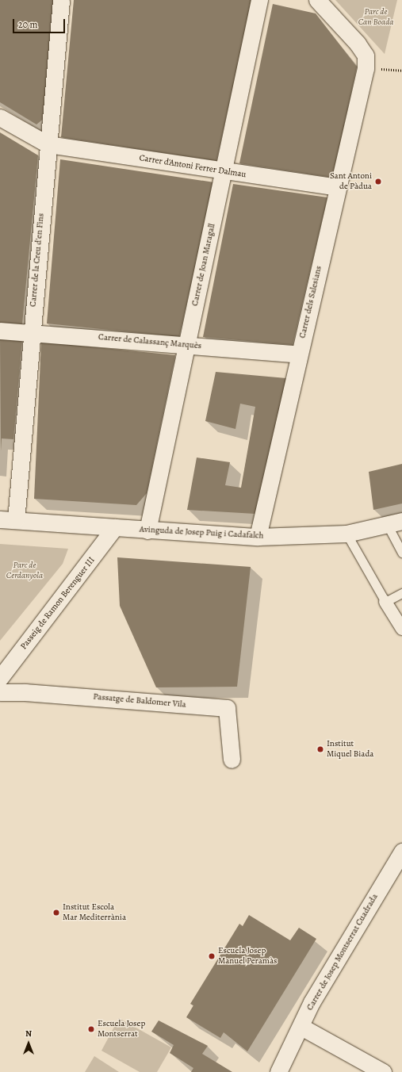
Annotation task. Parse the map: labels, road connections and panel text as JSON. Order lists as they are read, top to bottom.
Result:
{
  "streets": {
    "street": [
      "Carrer d'Antoni Ferrer Dalmau",
      "Carrer de la Creu d'en Fins",
      "Carrer de Joan Maragall",
      "Carrer dels Salesians",
      "Carrer de Calassanç Marquès",
      "Avinguda de Josep Puig i Cadafalch",
      "Passeig de Ramon Berenguer III",
      "Passatge de Baldomer Vila",
      "Carrer de Josep Montserrat Cuadrada"
    ]
  },
  "crossings": [
    ["Carrer d'Antoni Ferrer Dalmau", "Carrer de la Creu d'en Fins"],
    ["Carrer d'Antoni Ferrer Dalmau", "Carrer de Joan Maragall"],
    ["Carrer d'Antoni Ferrer Dalmau", "Carrer dels Salesians"],
    ["Carrer de la Creu d'en Fins", "Carrer de Calassanç Marquès"],
    ["Carrer de la Creu d'en Fins", "Avinguda de Josep Puig i Cadafalch"],
    ["Carrer de Joan Maragall", "Carrer de Calassanç Marquès"],
    ["Carrer de Joan Maragall", "Avinguda de Josep Puig i Cadafalch"],
    ["Carrer dels Salesians", "Carrer de Calassanç Marquès"],
    ["Carrer dels Salesians", "Avinguda de Josep Puig i Cadafalch"],
    ["Avinguda de Josep Puig i Cadafalch", "Passeig de Ramon Berenguer III"]
  ],
  "parks": ["Parc de Can Boada", "Parc de Cerdanyola"],
  "places": [
    "Sant Antoni de Pàdua",
    "Institut Miquel Biada",
    "Institut Escola Mar Mediterrània",
    "Escuela Josep Manuel Peramàs",
    "Escuela Josep Montserrat"
  ],
  "scale_bar": "20 m",
  "north": "top"
}
